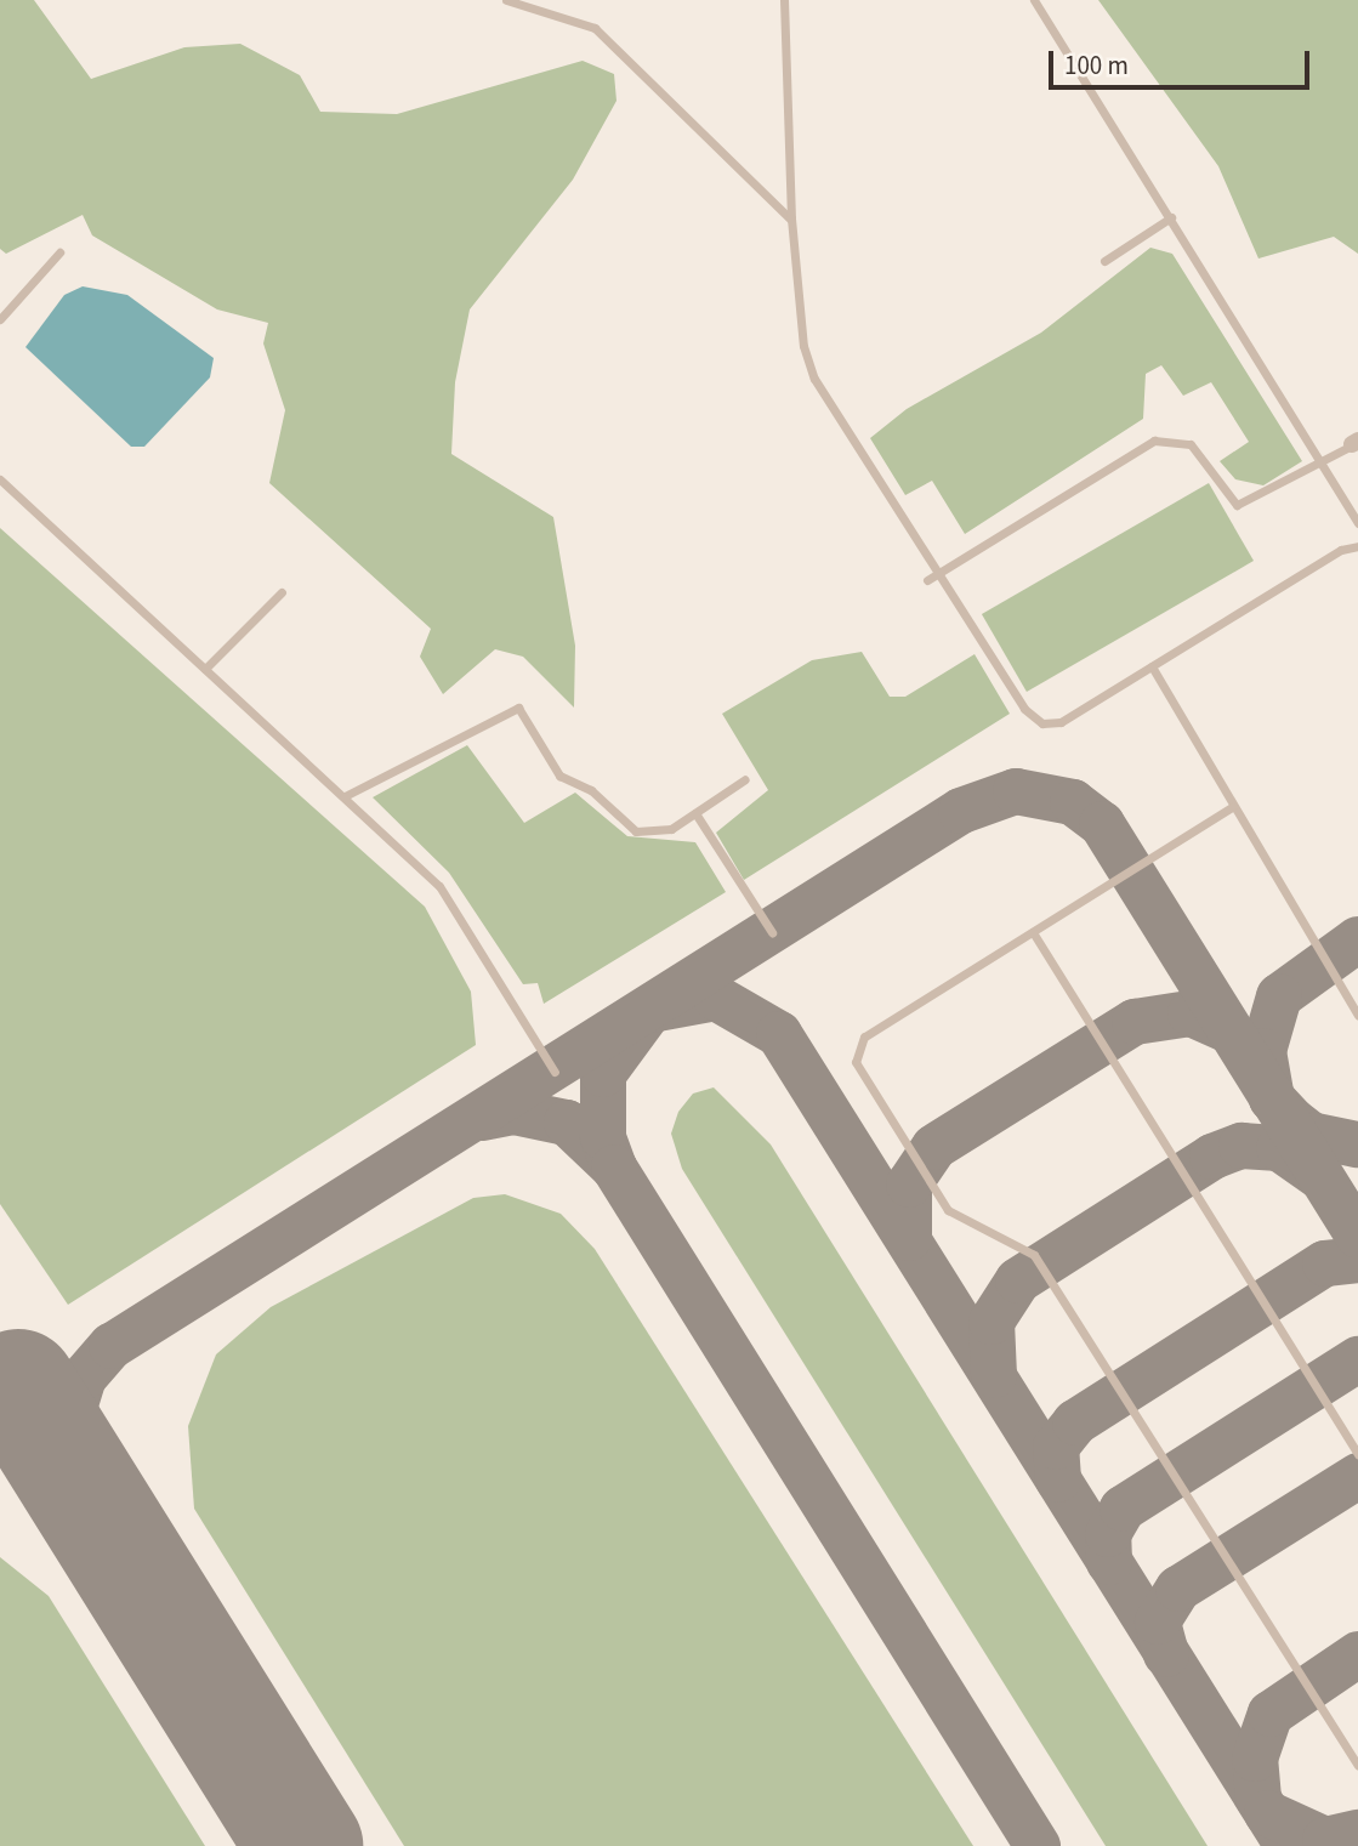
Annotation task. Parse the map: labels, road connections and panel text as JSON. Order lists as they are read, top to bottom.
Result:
{
  "scale_bar": "100 m"
}
